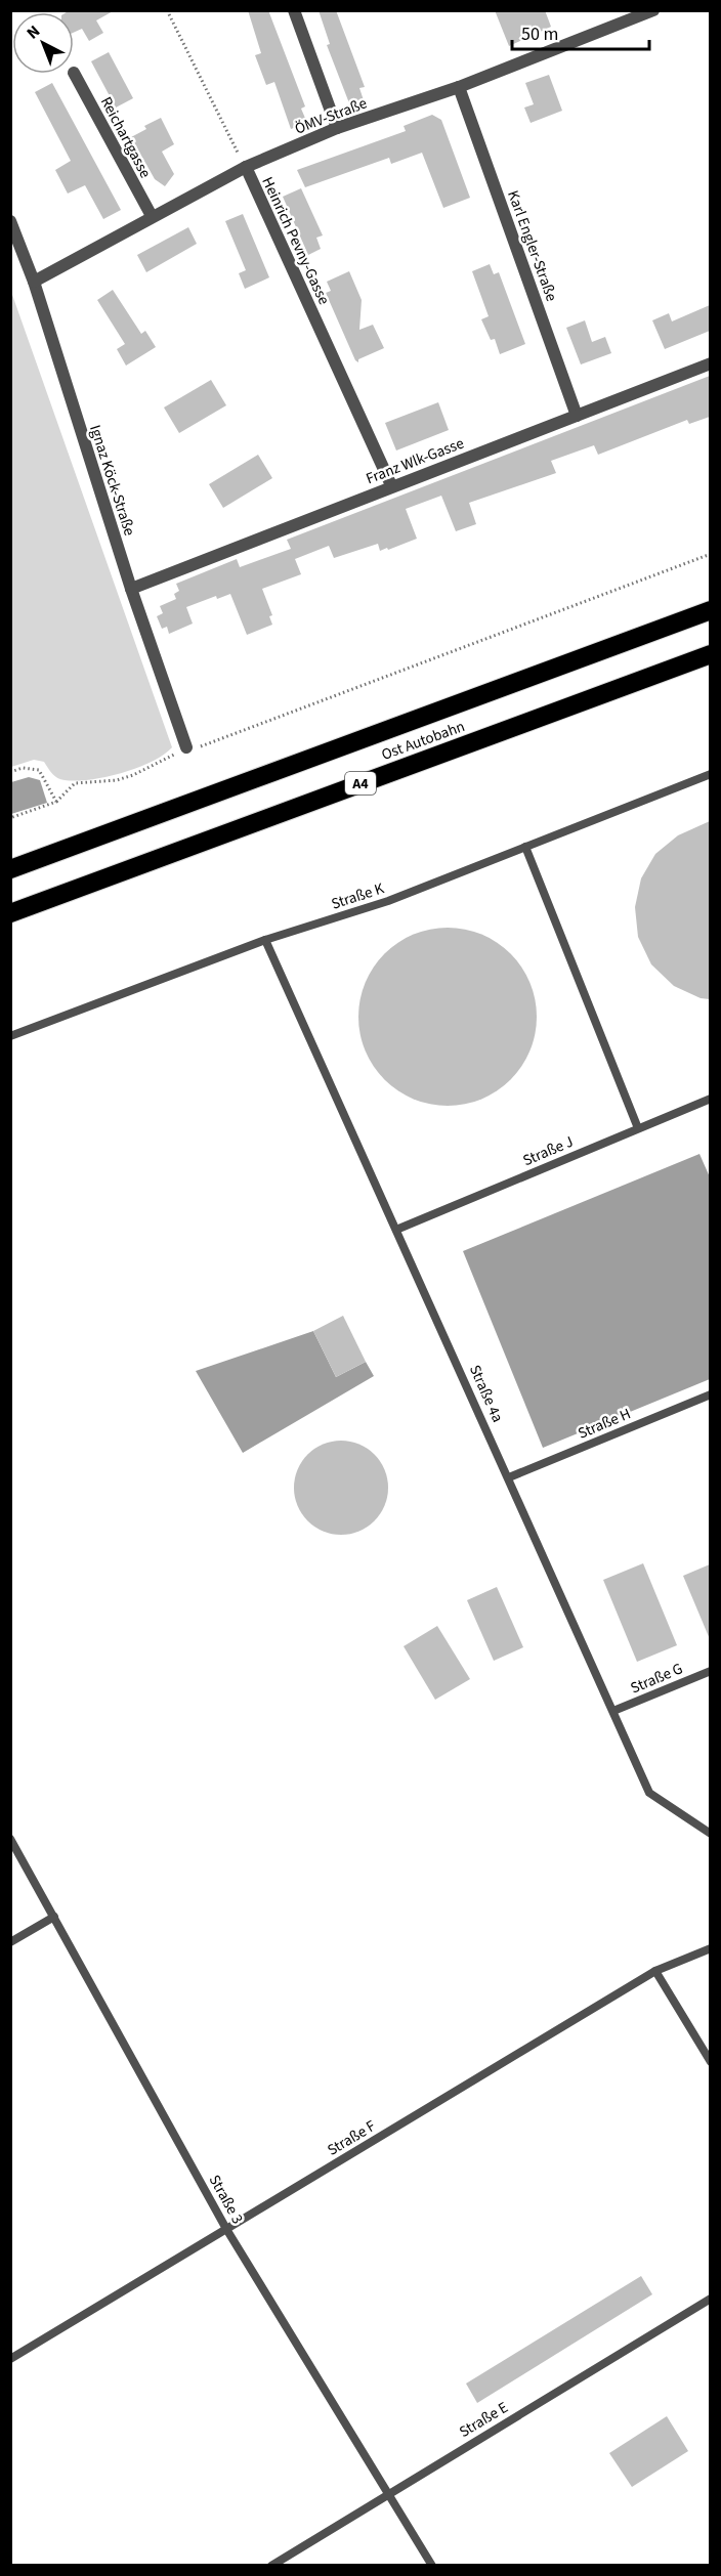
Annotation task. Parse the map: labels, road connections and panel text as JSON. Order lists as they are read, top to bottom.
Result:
{
  "streets": {
    "highway": ["Ost Autobahn", "A4"],
    "street": [
      "ÖMV-Straße",
      "Reichartgasse",
      "Heinrich Pevny-Gasse",
      "Karl Engler-Straße",
      "Franz Wlk-Gasse",
      "Ignaz Köck-Straße"
    ],
    "lane": [
      "Straße K",
      "Straße J",
      "Straße 4a",
      "Straße H",
      "Straße G",
      "Straße F",
      "Straße 3",
      "Straße E"
    ]
  },
  "crossings": [
    ["ÖMV-Straße", "Reichartgasse"],
    ["ÖMV-Straße", "Heinrich Pevny-Gasse"],
    ["ÖMV-Straße", "Karl Engler-Straße"],
    ["ÖMV-Straße", "Ignaz Köck-Straße"],
    ["Heinrich Pevny-Gasse", "Franz Wlk-Gasse"],
    ["Karl Engler-Straße", "Franz Wlk-Gasse"],
    ["Franz Wlk-Gasse", "Ignaz Köck-Straße"],
    ["Straße K", "Straße 4a"],
    ["Straße J", "Straße 4a"],
    ["Straße 4a", "Straße H"],
    ["Straße 4a", "Straße G"],
    ["Straße F", "Straße 3"],
    ["Straße 3", "Straße E"]
  ],
  "scale_bar": "50 m",
  "north": "top left"
}
